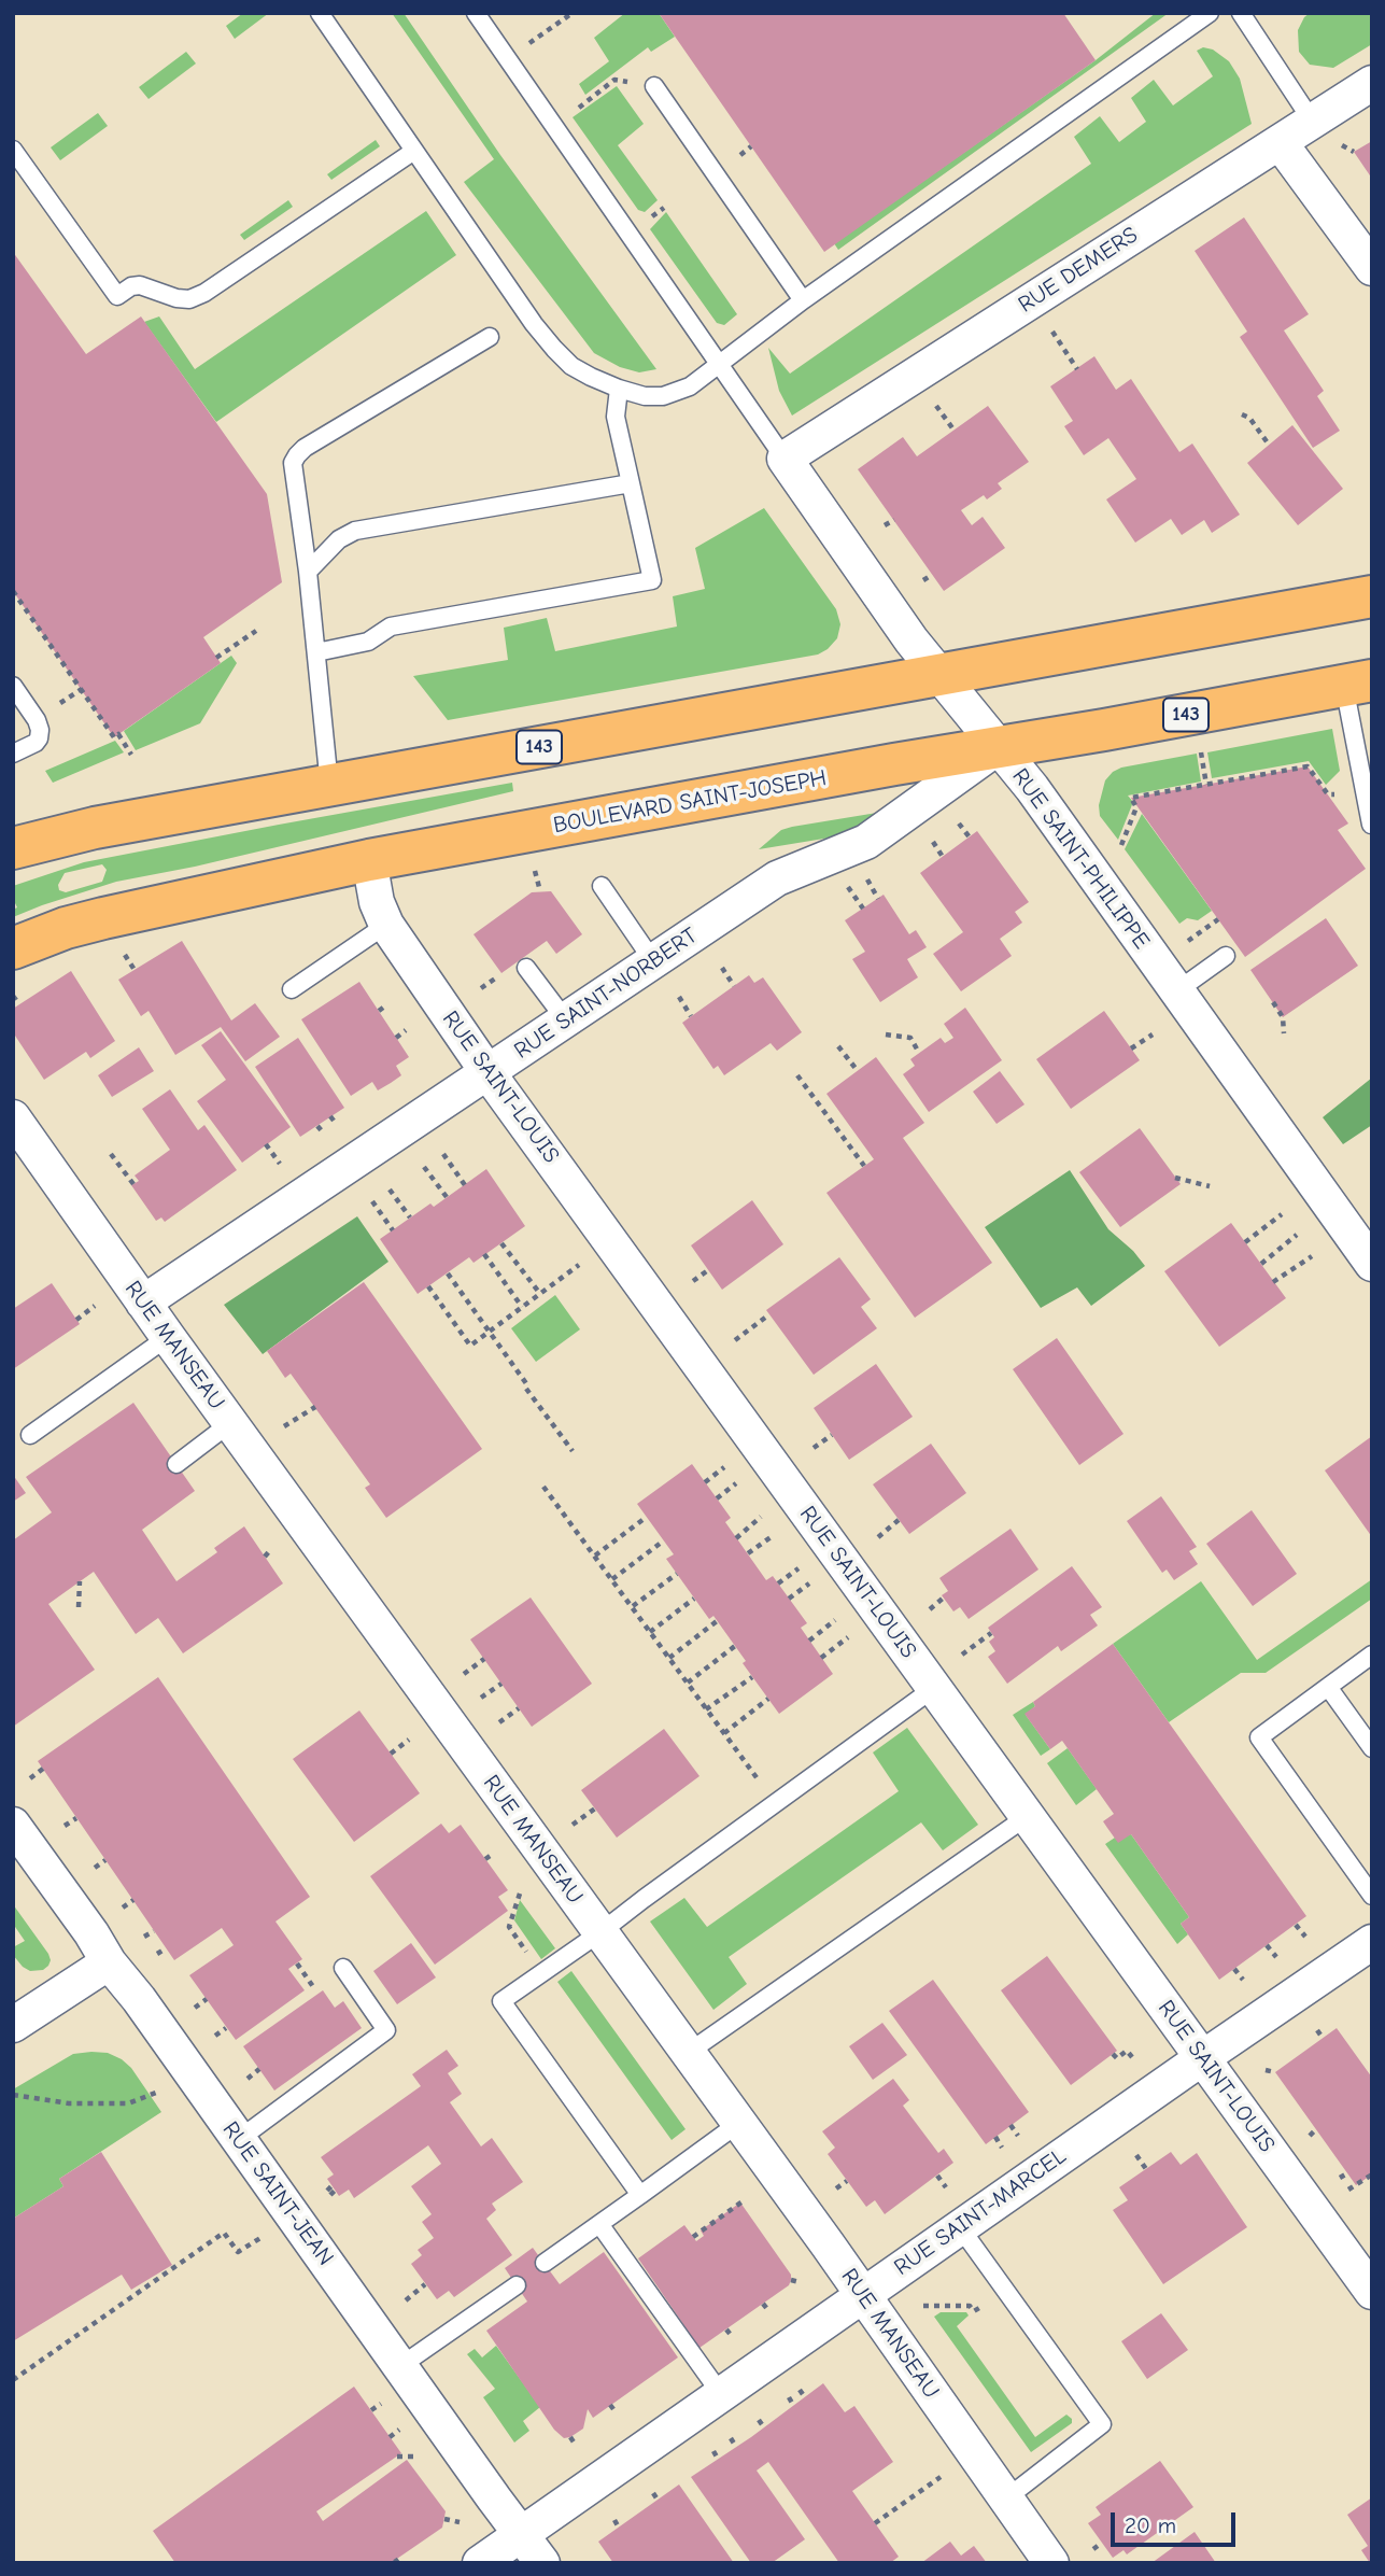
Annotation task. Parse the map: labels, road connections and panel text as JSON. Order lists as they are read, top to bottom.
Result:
{
  "streets": {
    "main road": ["143", "BOULEVARD SAINT-JOSEPH"],
    "street": [
      "RUE DEMERS",
      "RUE SAINT-PHILIPPE",
      "RUE SAINT-NORBERT",
      "RUE SAINT-LOUIS",
      "RUE MANSEAU",
      "RUE SAINT-JEAN",
      "RUE SAINT-MARCEL"
    ]
  },
  "crossings": [
    ["RUE DEMERS", "RUE SAINT-PHILIPPE"],
    ["143", "RUE SAINT-PHILIPPE"],
    ["BOULEVARD SAINT-JOSEPH", "RUE SAINT-PHILIPPE"],
    ["BOULEVARD SAINT-JOSEPH", "RUE SAINT-NORBERT"],
    ["BOULEVARD SAINT-JOSEPH", "RUE SAINT-LOUIS"],
    ["RUE SAINT-PHILIPPE", "RUE SAINT-NORBERT"],
    ["RUE SAINT-NORBERT", "RUE SAINT-LOUIS"],
    ["RUE SAINT-NORBERT", "RUE MANSEAU"],
    ["RUE SAINT-LOUIS", "RUE SAINT-MARCEL"],
    ["RUE MANSEAU", "RUE SAINT-MARCEL"],
    ["RUE SAINT-JEAN", "RUE SAINT-MARCEL"]
  ],
  "scale_bar": "20 m"
}
